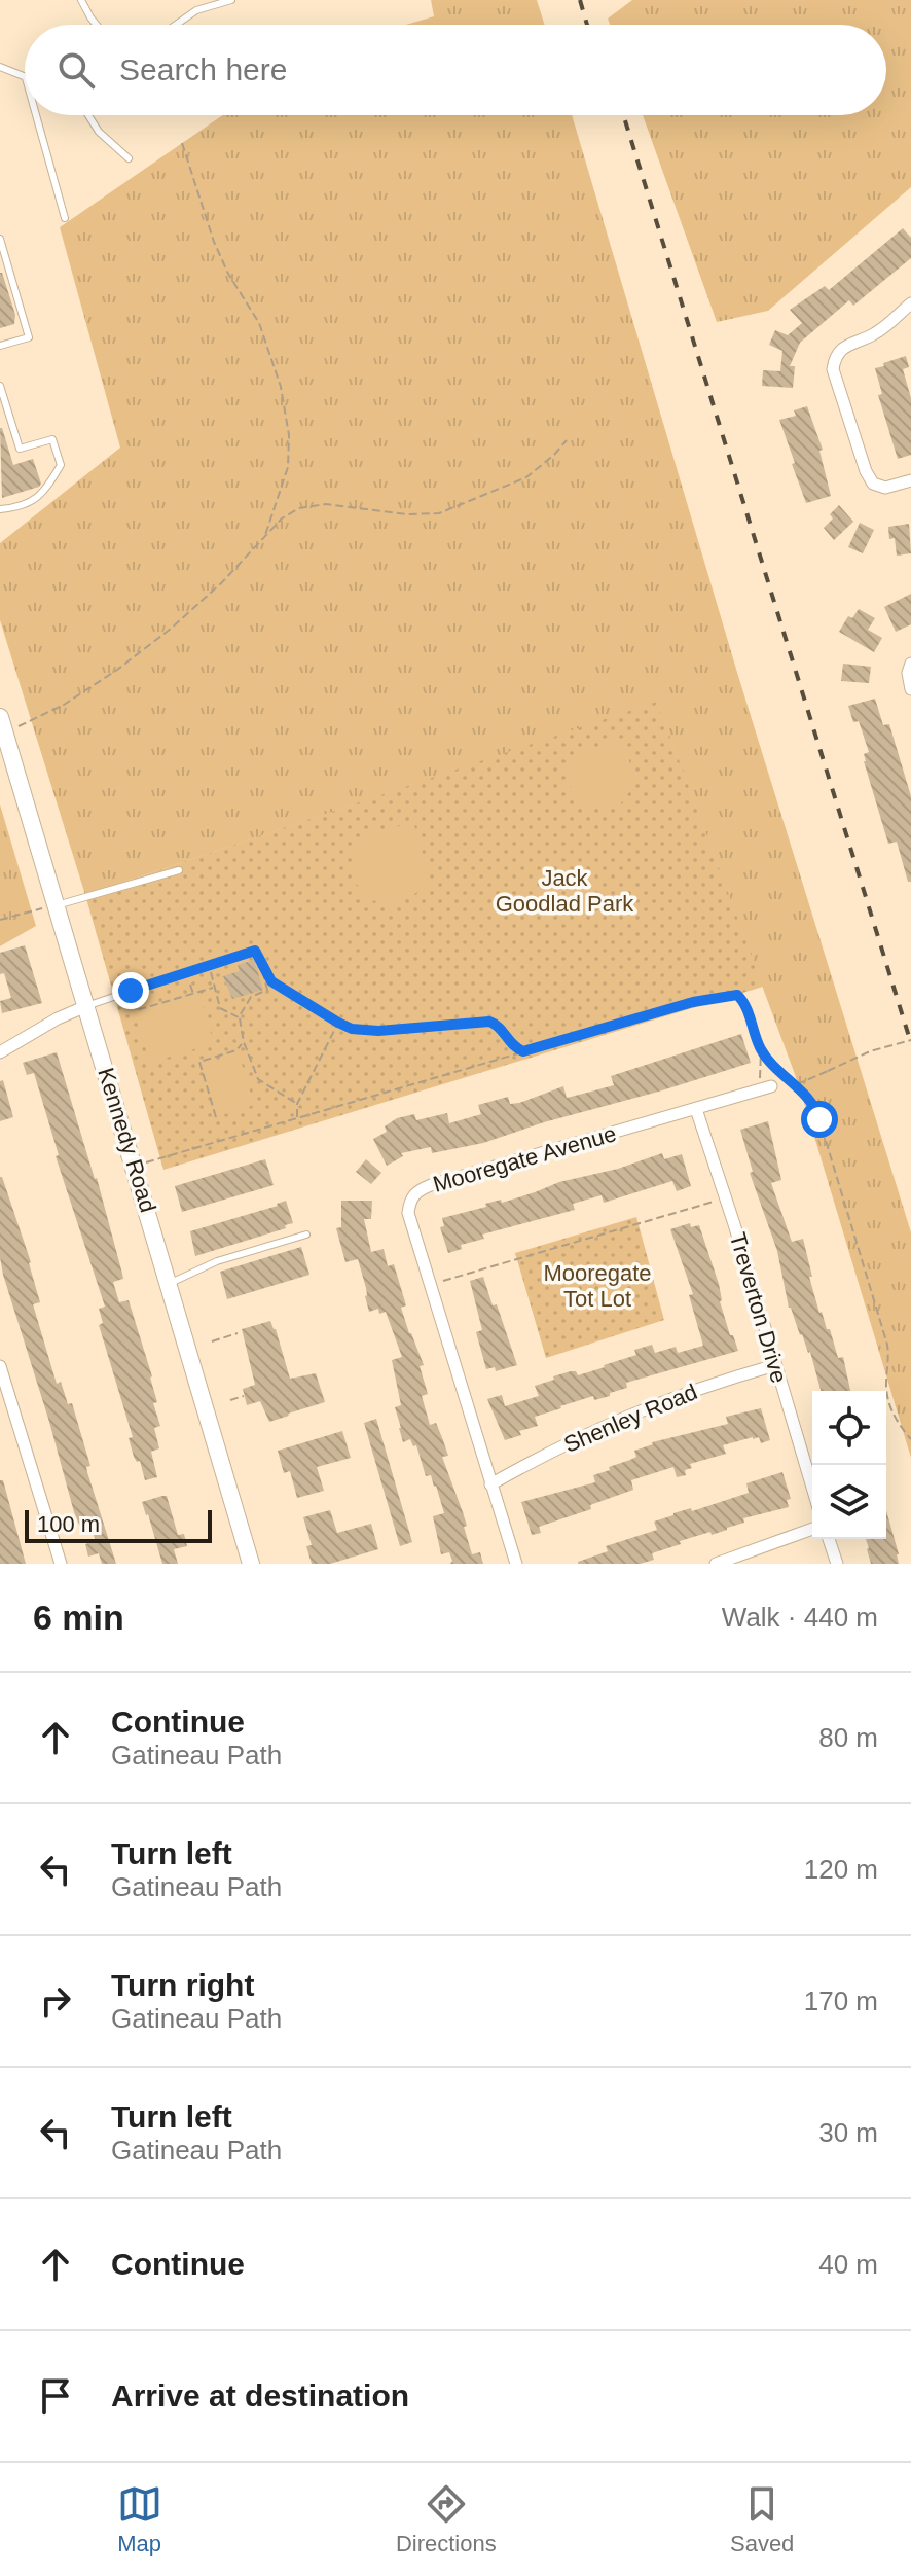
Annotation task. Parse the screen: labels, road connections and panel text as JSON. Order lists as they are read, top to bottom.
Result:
{
  "streets": {
    "main road": ["Kennedy Road"],
    "street": ["Mooregate Avenue", "Treverton Drive", "Shenley Road"]
  },
  "crossings": [
    ["Mooregate Avenue", "Treverton Drive"],
    ["Mooregate Avenue", "Shenley Road"],
    ["Treverton Drive", "Shenley Road"]
  ],
  "parks": ["Jack Goodlad Park", "Mooregate Tot Lot"],
  "scale_bar": "100 m",
  "page": {
    "search": "Search here",
    "scale": "100 m",
    "heading": ["6 min", "Walk · 440 m"],
    "list": [
      ["Continue", "Gatineau Path", "80 m"],
      ["Turn left", "Gatineau Path", "120 m"],
      ["Turn right", "Gatineau Path", "170 m"],
      ["Turn left", "Gatineau Path", "30 m"],
      ["Continue", "40 m"],
      "Arrive at destination"
    ],
    "nav": ["Map", "Directions", "Saved"]
  }
}
